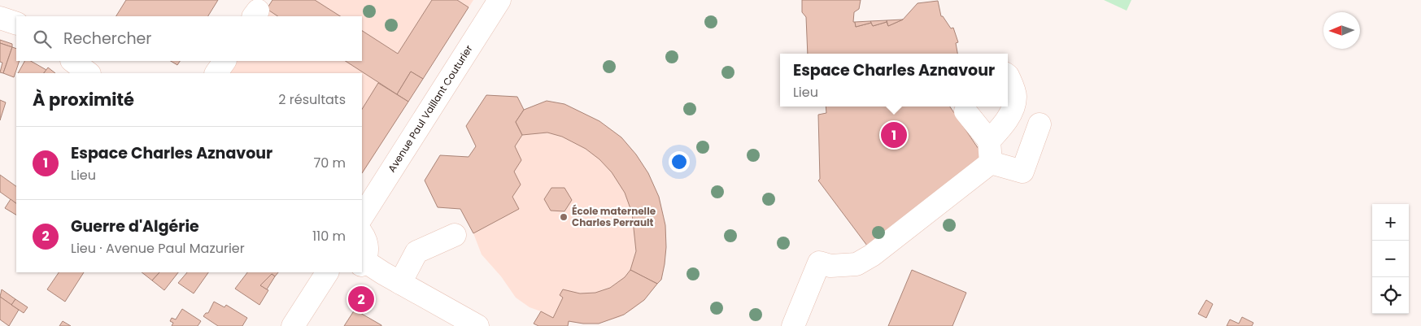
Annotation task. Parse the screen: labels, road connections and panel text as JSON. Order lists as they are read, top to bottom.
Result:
{
  "streets": {
    "street": ["Avenue Paul Vaillant Couturier"]
  },
  "places": ["École maternelle Charles Perrault"],
  "north": "left",
  "page": {
    "search": "Rechercher",
    "popup": ["Espace Charles Aznavour", "Lieu"],
    "heading": ["À proximité", "2 résultats"],
    "pins": ["1", "2"],
    "list": [
      {
        "mark": "1",
        "name": "Espace Charles Aznavour",
        "note": "Lieu",
        "value": "70 m"
      },
      {
        "mark": "2",
        "name": "Guerre d'Algérie",
        "note": "Lieu · Avenue Paul Mazurier",
        "value": "110 m"
      }
    ],
    "map_buttons": ["+", "−"]
  }
}
